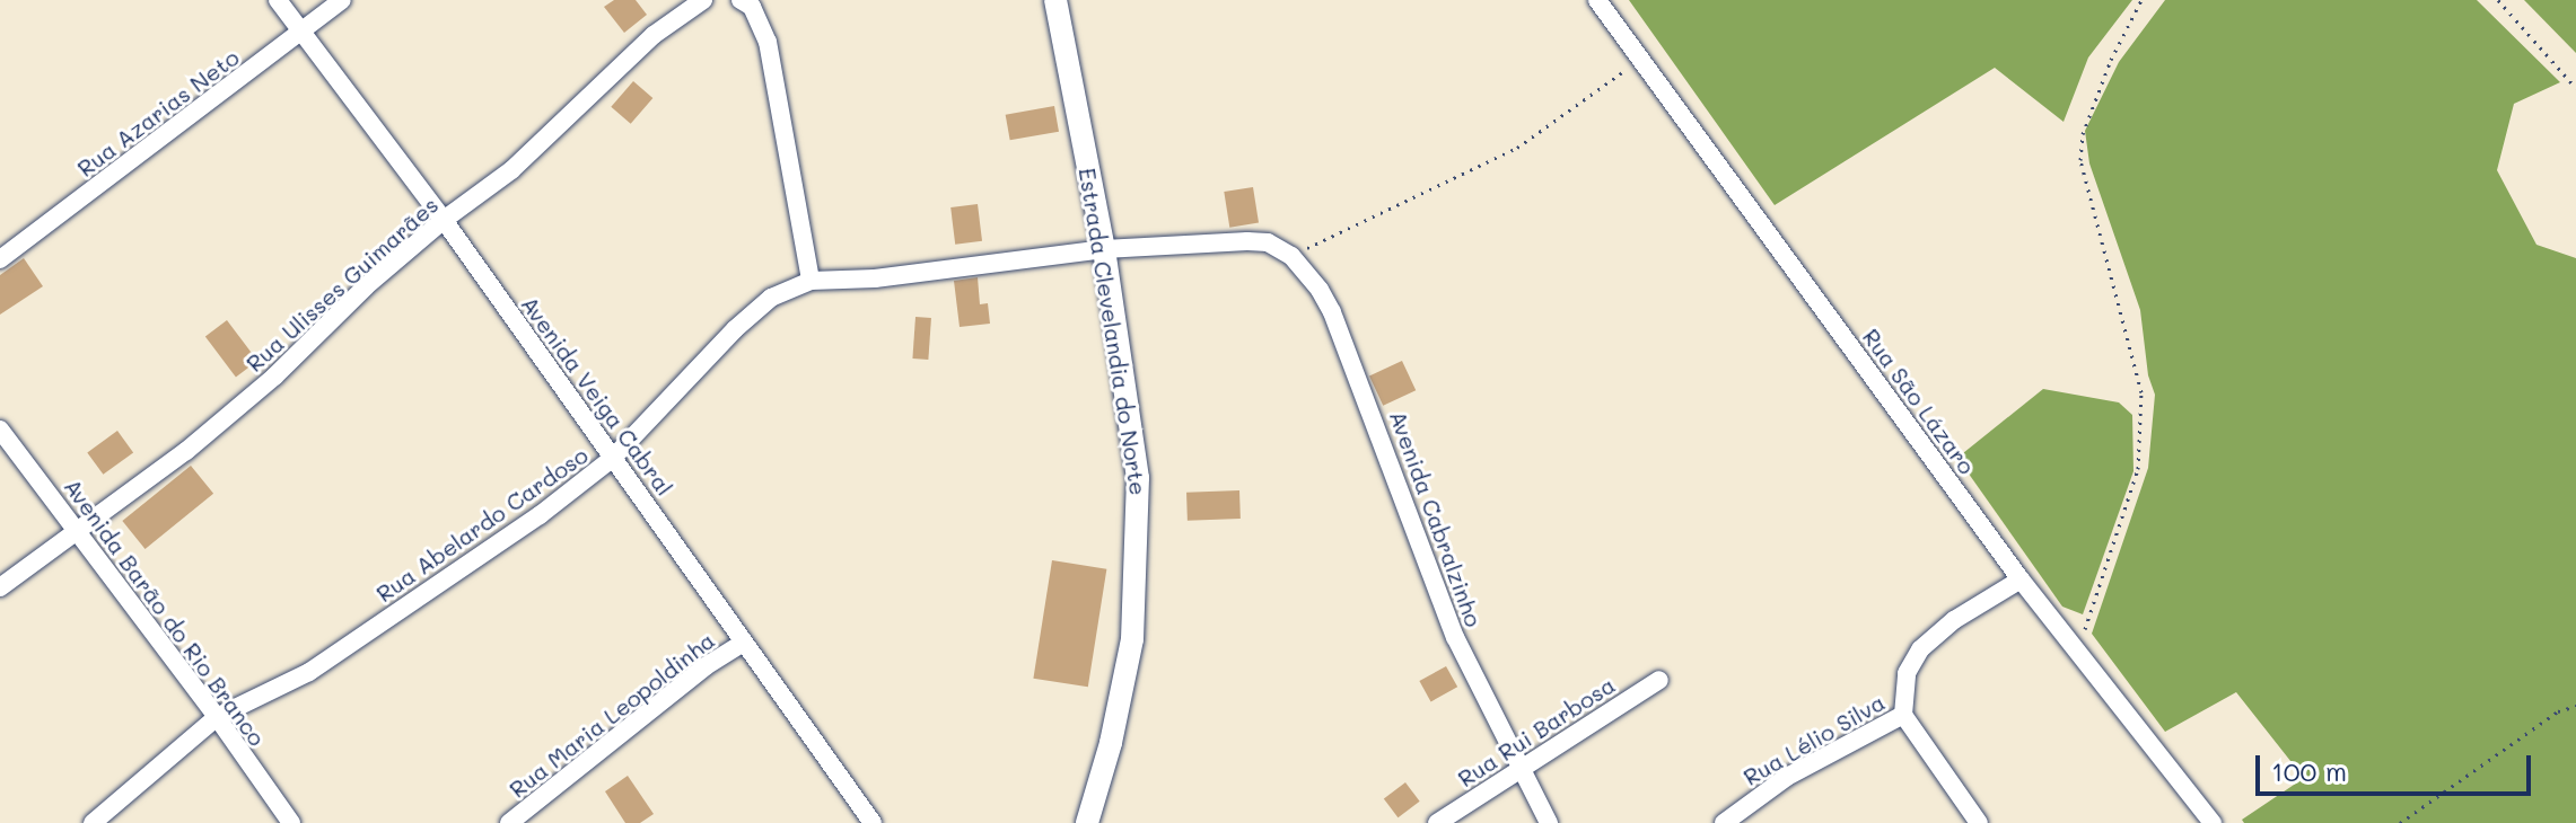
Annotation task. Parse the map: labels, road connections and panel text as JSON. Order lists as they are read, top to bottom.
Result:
{
  "streets": {
    "street": [
      "Rua Azarias Neto",
      "Rua Ulisses Guimarães",
      "Estrada Clevelandia do Norte",
      "Avenida Veiga Cabral",
      "Rua São Lázaro",
      "Avenida Cabralzinho",
      "Rua Abelardo Cardoso",
      "Avenida Barão do Rio Branco",
      "Rua Maria Leopoldinha",
      "Rua Rui Barbosa",
      "Rua Lélio Silva"
    ]
  },
  "crossings": [
    ["Rua Azarias Neto", "Avenida Veiga Cabral"],
    ["Rua Ulisses Guimarães", "Avenida Veiga Cabral"],
    ["Rua Ulisses Guimarães", "Avenida Barão do Rio Branco"],
    ["Estrada Clevelandia do Norte", "Rua Abelardo Cardoso"],
    ["Avenida Veiga Cabral", "Rua Abelardo Cardoso"],
    ["Avenida Veiga Cabral", "Rua Maria Leopoldinha"],
    ["Rua São Lázaro", "Rua Lélio Silva"],
    ["Avenida Cabralzinho", "Rua Abelardo Cardoso"],
    ["Avenida Cabralzinho", "Rua Rui Barbosa"],
    ["Rua Abelardo Cardoso", "Avenida Barão do Rio Branco"]
  ],
  "scale_bar": "100 m"
}
